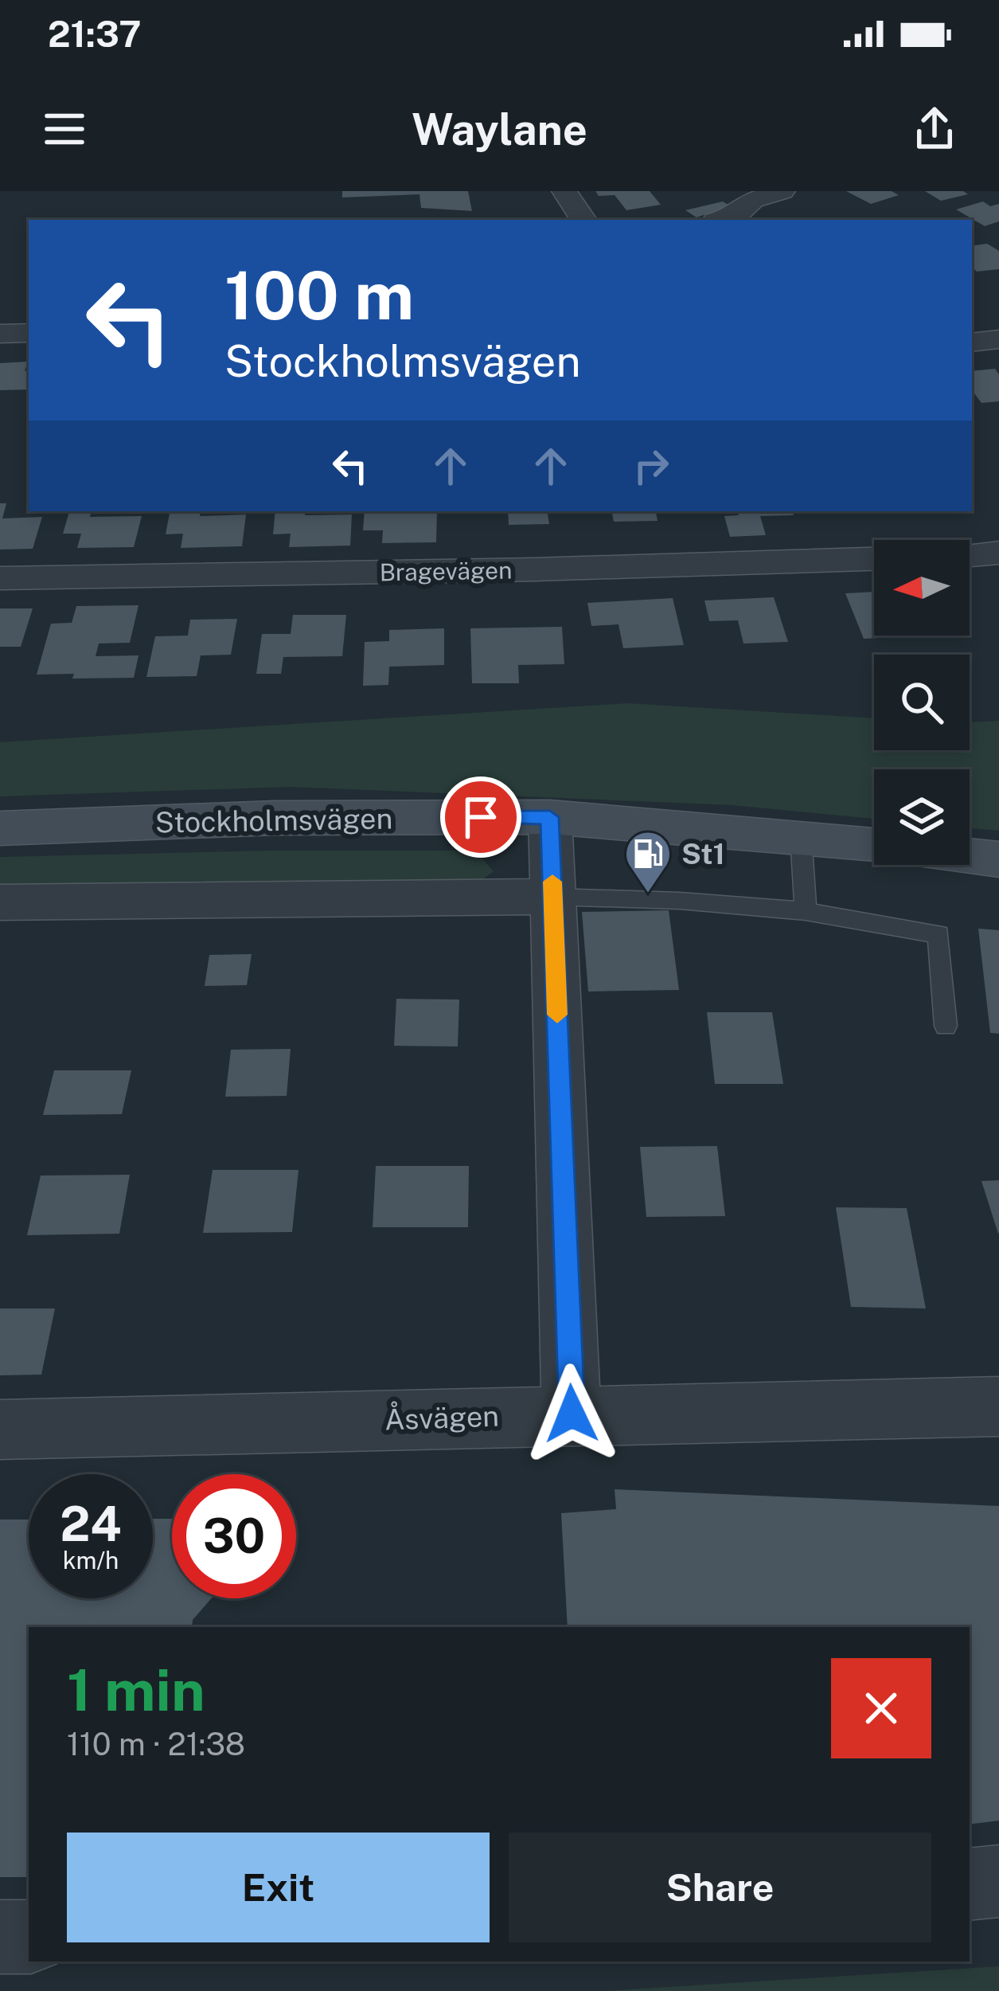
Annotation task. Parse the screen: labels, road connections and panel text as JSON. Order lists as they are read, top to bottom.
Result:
{
  "streets": {
    "main road": ["Stockholmsvägen"],
    "street": ["Bragevägen", "Åsvägen"]
  },
  "places": {
    "fuel station": ["St1"]
  },
  "north": "left",
  "page": {
    "status": "21:37",
    "header": "Waylane",
    "turn": ["100 m", "Stockholmsvägen"],
    "speed": "24 km/h",
    "limit": "30",
    "heading": ["1 min", "110 m · 21:38"],
    "buttons": ["Exit", "Share"]
  }
}
